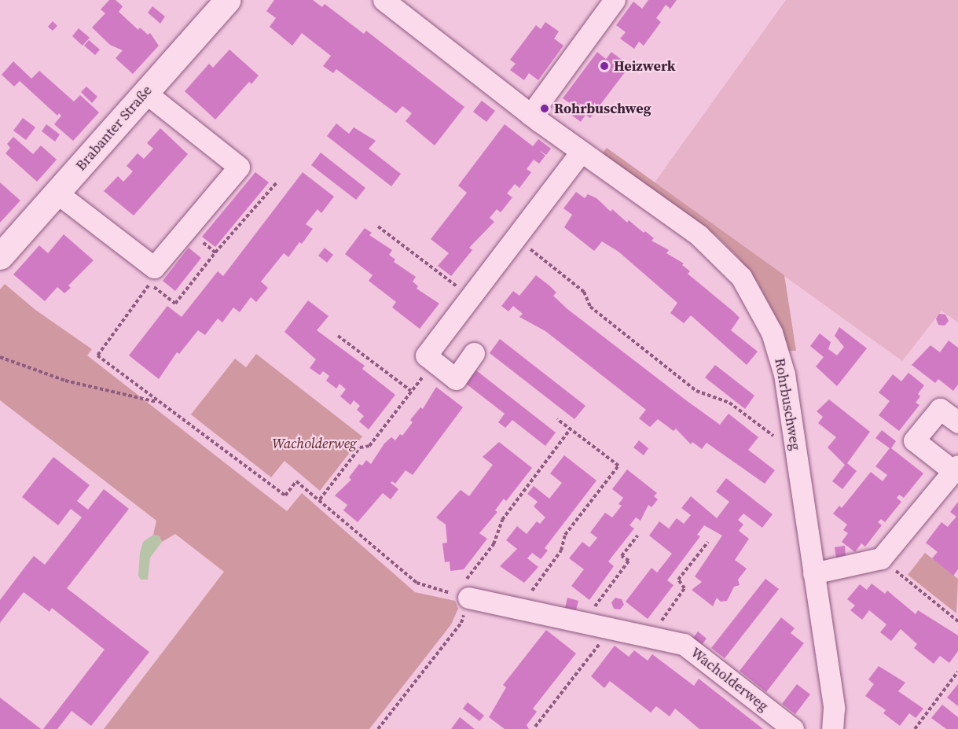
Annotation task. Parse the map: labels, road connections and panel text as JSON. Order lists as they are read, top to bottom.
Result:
{
  "streets": {
    "main road": ["Brabanter Straße"],
    "street": ["Rohrbuschweg", "Wacholderweg"]
  },
  "parks": ["Wacholderweg"],
  "places": ["Heizwerk", "Rohrbuschweg"]
}
